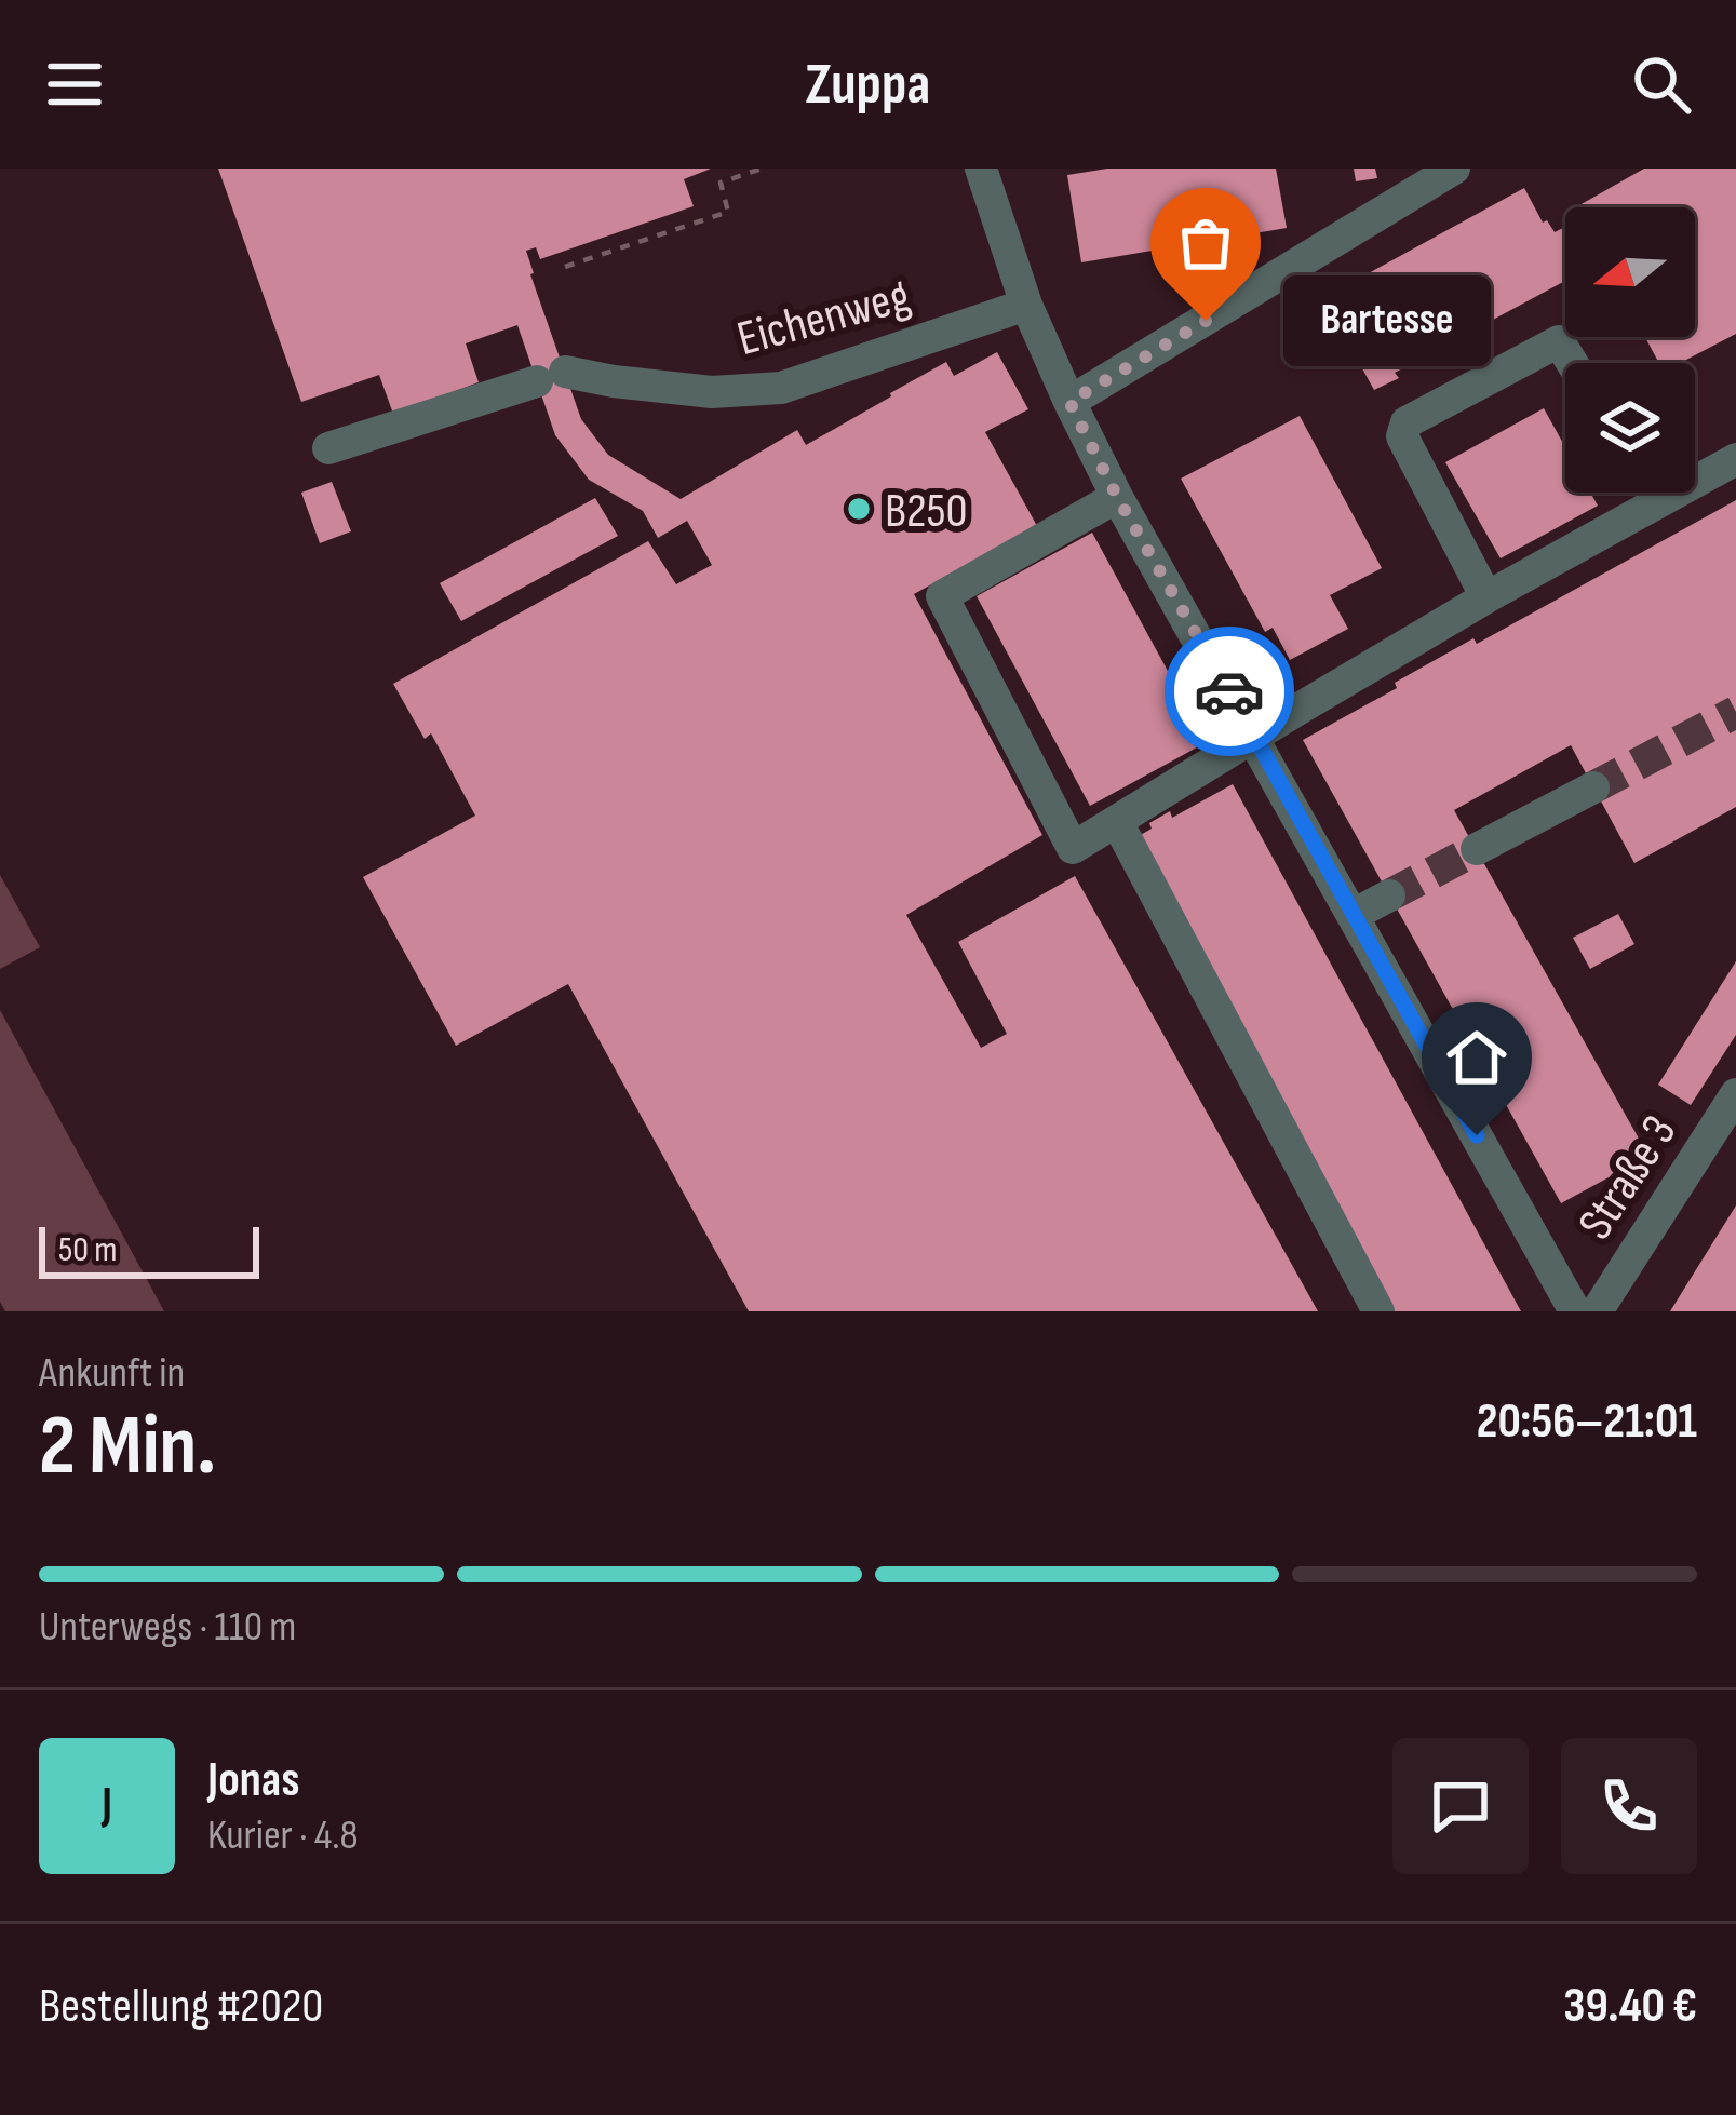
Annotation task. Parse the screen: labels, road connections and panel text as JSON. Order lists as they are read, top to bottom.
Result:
{
  "streets": {
    "lane": ["Eichenweg", "Straße 3"]
  },
  "places": ["Bartesse", "B250"],
  "scale_bar": "50 m",
  "north": "left",
  "page": {
    "header": "Zuppa",
    "bubble": "Bartesse",
    "scale": "50 m",
    "heading": ["2 Min.", "Ankunft in", "20:56–21:01"],
    "panel": [
      "Jonas",
      "Kurier · 4.8",
      "Bestellung #2020",
      "39.40 €"
    ],
    "bar": "Unterwegs · 110 m",
    "round": "J"
  }
}
